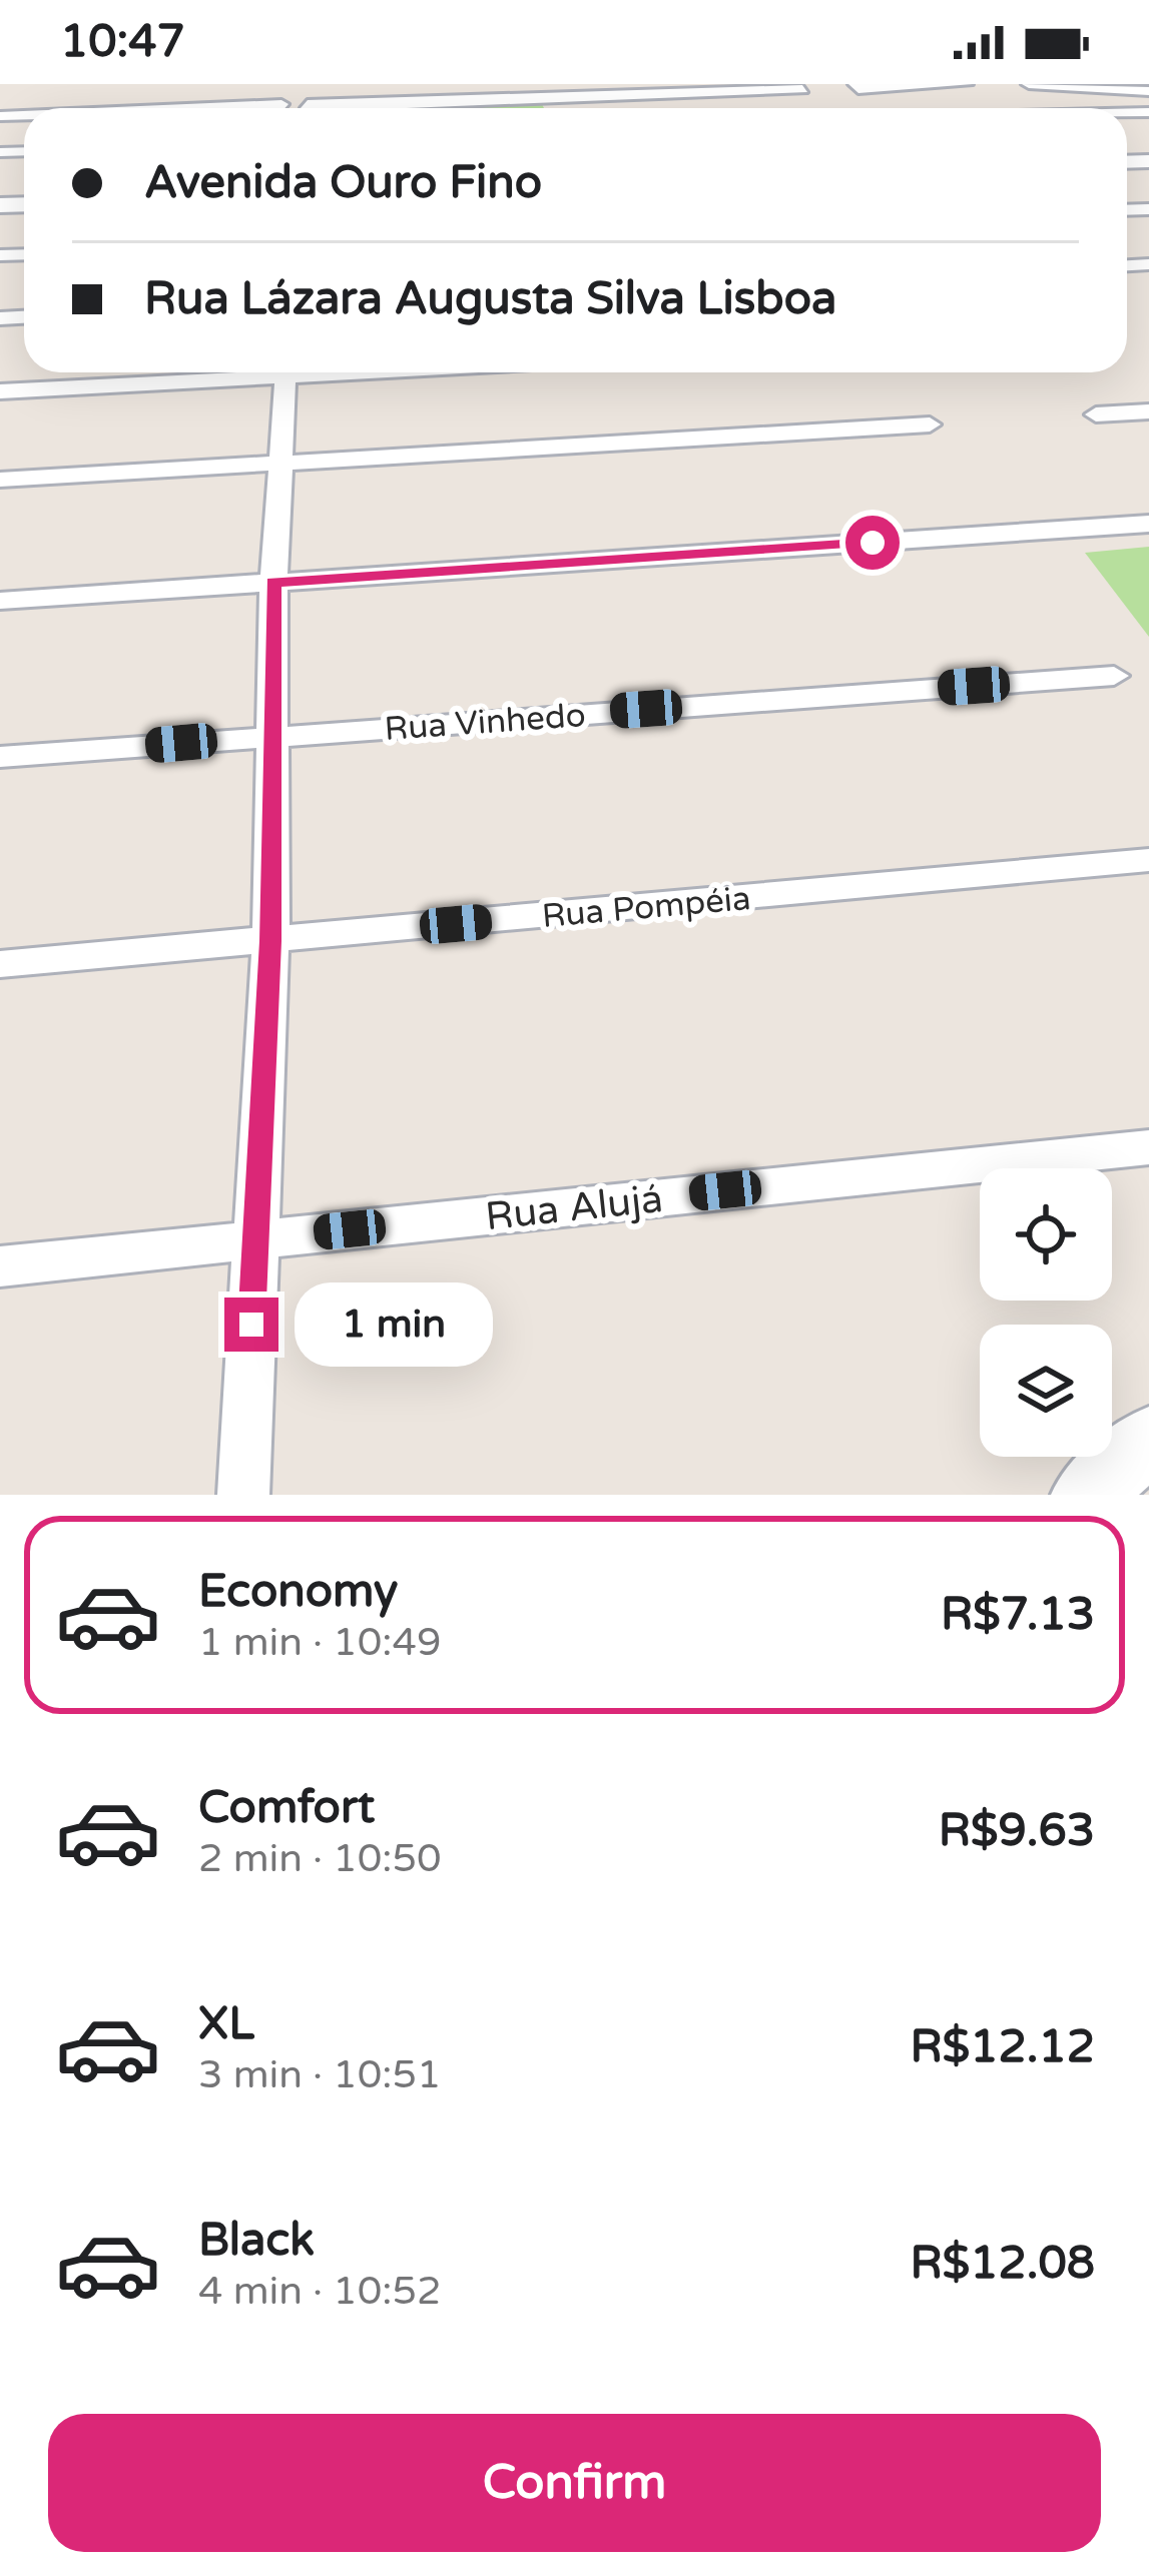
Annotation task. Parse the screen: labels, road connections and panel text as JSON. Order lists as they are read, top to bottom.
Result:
{
  "streets": {
    "street": ["Rua Vinhedo", "Rua Pompéia", "Rua Alujá"]
  },
  "page": {
    "status": "10:47",
    "banner": ["Avenida Ouro Fino", "Rua Lázara Augusta Silva Lisboa"],
    "bubble": "1 min",
    "list": [
      {
        "name": "Economy",
        "note": "1 min · 10:49",
        "value": "R$7.13"
      },
      {
        "name": "Comfort",
        "note": "2 min · 10:50",
        "value": "R$9.63"
      },
      {
        "name": "XL",
        "note": "3 min · 10:51",
        "value": "R$12.12"
      },
      {
        "name": "Black",
        "note": "4 min · 10:52",
        "value": "R$12.08"
      }
    ],
    "buttons": "Confirm"
  }
}
